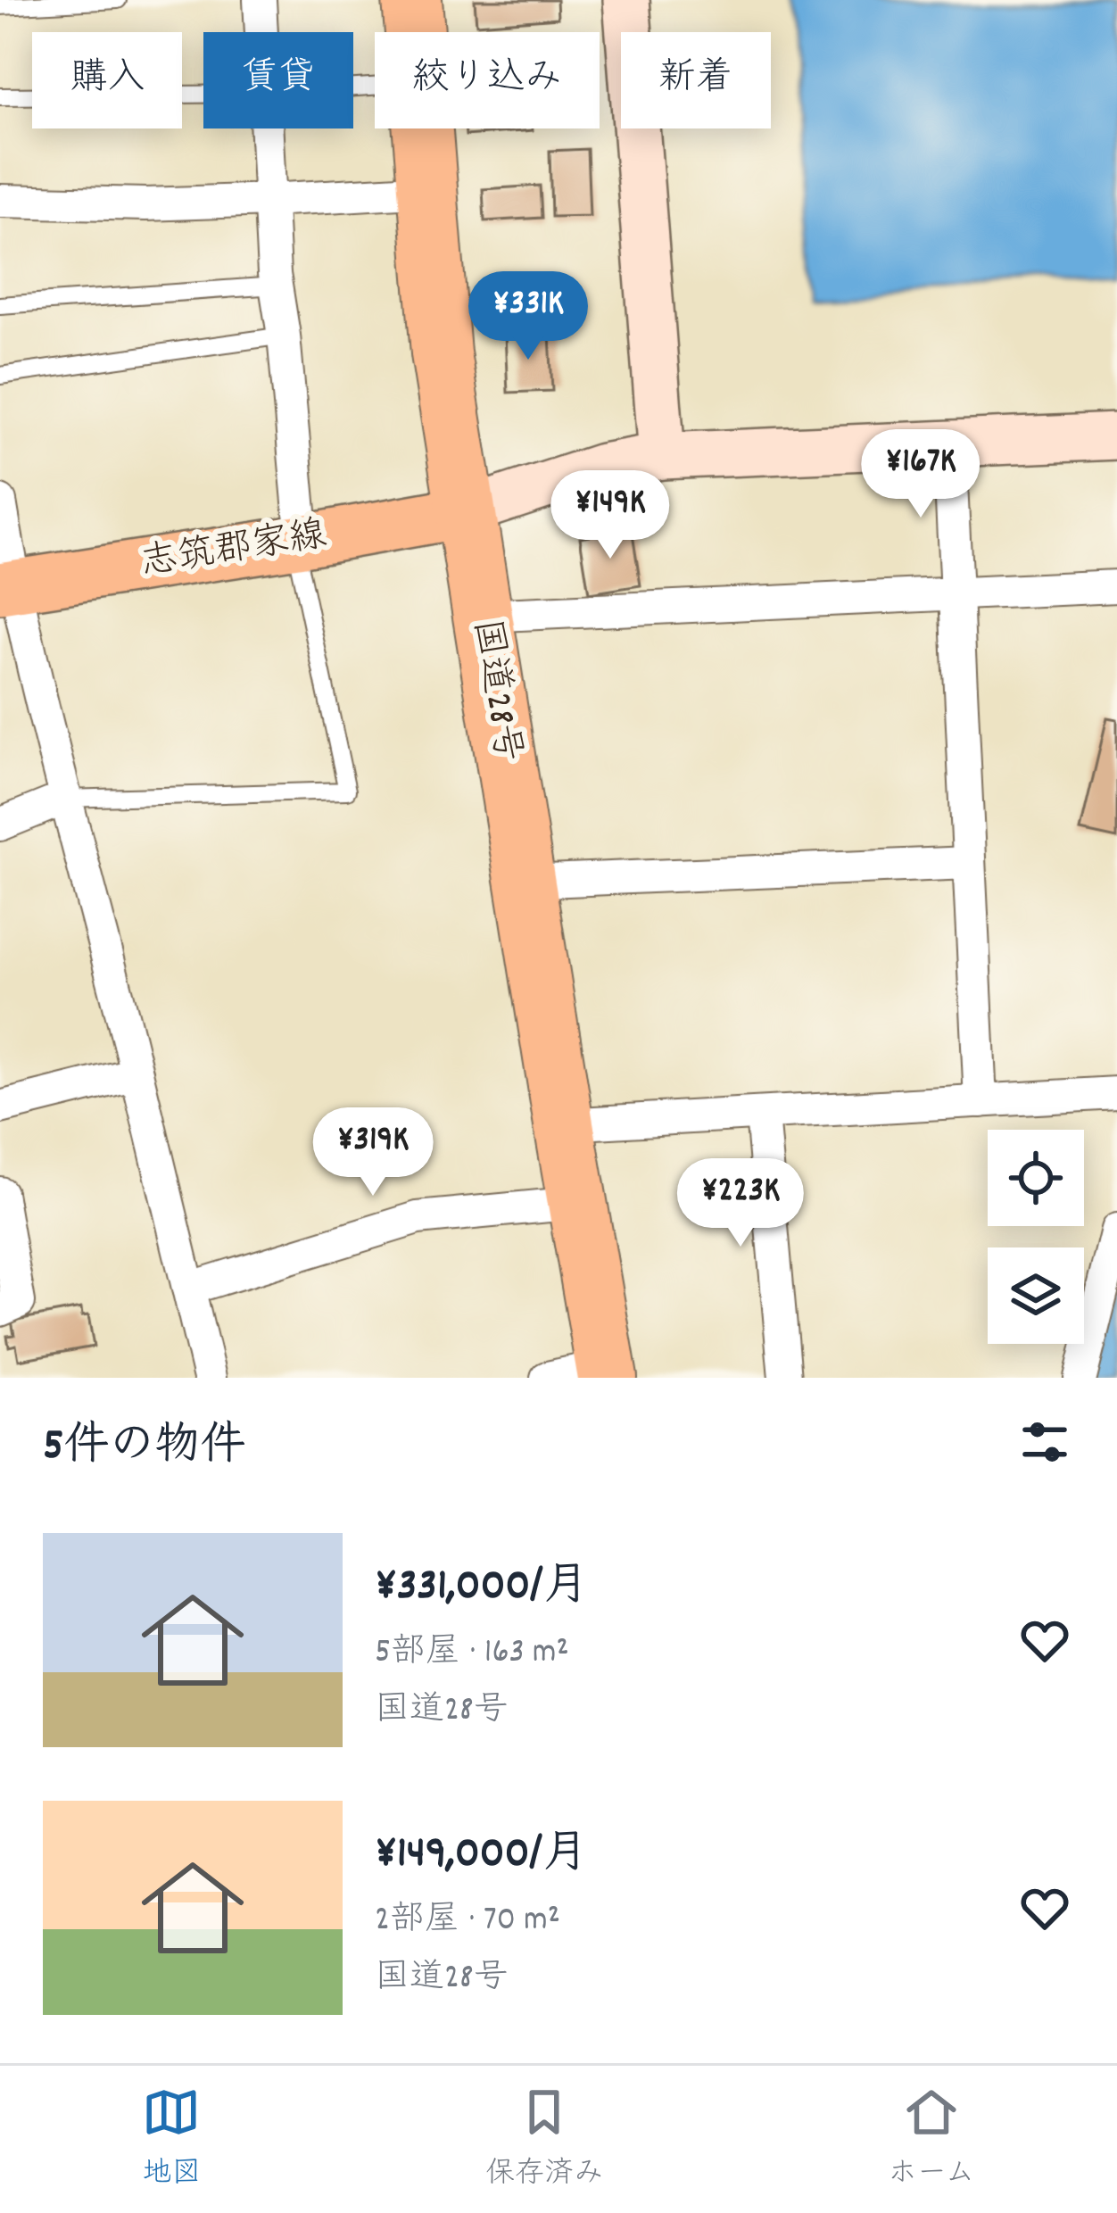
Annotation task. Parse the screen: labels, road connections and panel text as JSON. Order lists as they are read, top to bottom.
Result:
{
  "streets": {
    "highway": ["国道28号"],
    "main road": ["志筑郡家線"]
  },
  "crossings": [
    ["志筑郡家線", "国道28号"]
  ],
  "page": {
    "chip": [
      "購入",
      "賃貸",
      "絞り込み",
      "新着"
    ],
    "price": [
      "¥331K",
      "¥167K",
      "¥149K",
      "¥319K",
      "¥223K"
    ],
    "heading": "5件の物件",
    "list": [
      {
        "name": "¥331,000/月",
        "note": "5部屋 · 163 m² · 国道28号"
      },
      {
        "name": "¥149,000/月",
        "note": "2部屋 · 70 m² · 国道28号"
      }
    ],
    "tabs": ["地図", "保存済み", "ホーム"]
  }
}
